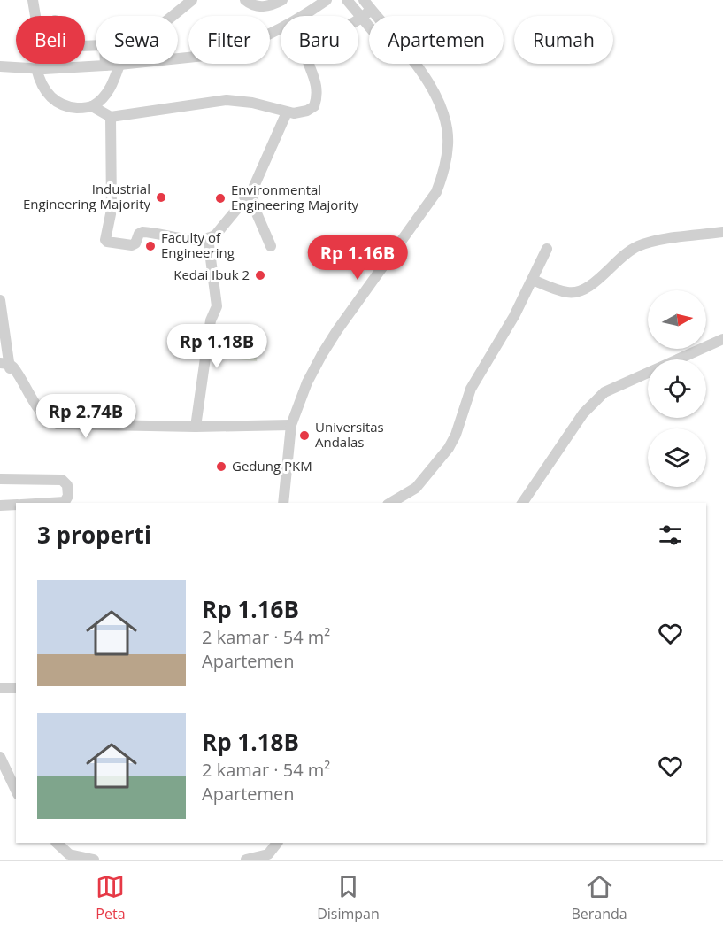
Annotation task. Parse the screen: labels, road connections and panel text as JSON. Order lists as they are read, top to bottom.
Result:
{
  "places": [
    "Industrial Engineering Majority",
    "Environmental Engineering Majority",
    "Faculty of Engineering",
    "Kedai Ibuk 2",
    "Universitas Andalas",
    "Gedung PKM"
  ],
  "north": "right",
  "page": {
    "chip": [
      "Beli",
      "Sewa",
      "Filter",
      "Baru",
      "Apartemen",
      "Rumah"
    ],
    "price": ["Rp 1.16B", "Rp 1.18B", "Rp 2.74B"],
    "heading": "3 properti",
    "list": [
      {
        "name": "Rp 1.16B",
        "note": "2 kamar · 54 m² · Apartemen"
      },
      {
        "name": "Rp 1.18B",
        "note": "2 kamar · 54 m² · Apartemen"
      }
    ],
    "tabs": ["Peta", "Disimpan", "Beranda"]
  }
}
